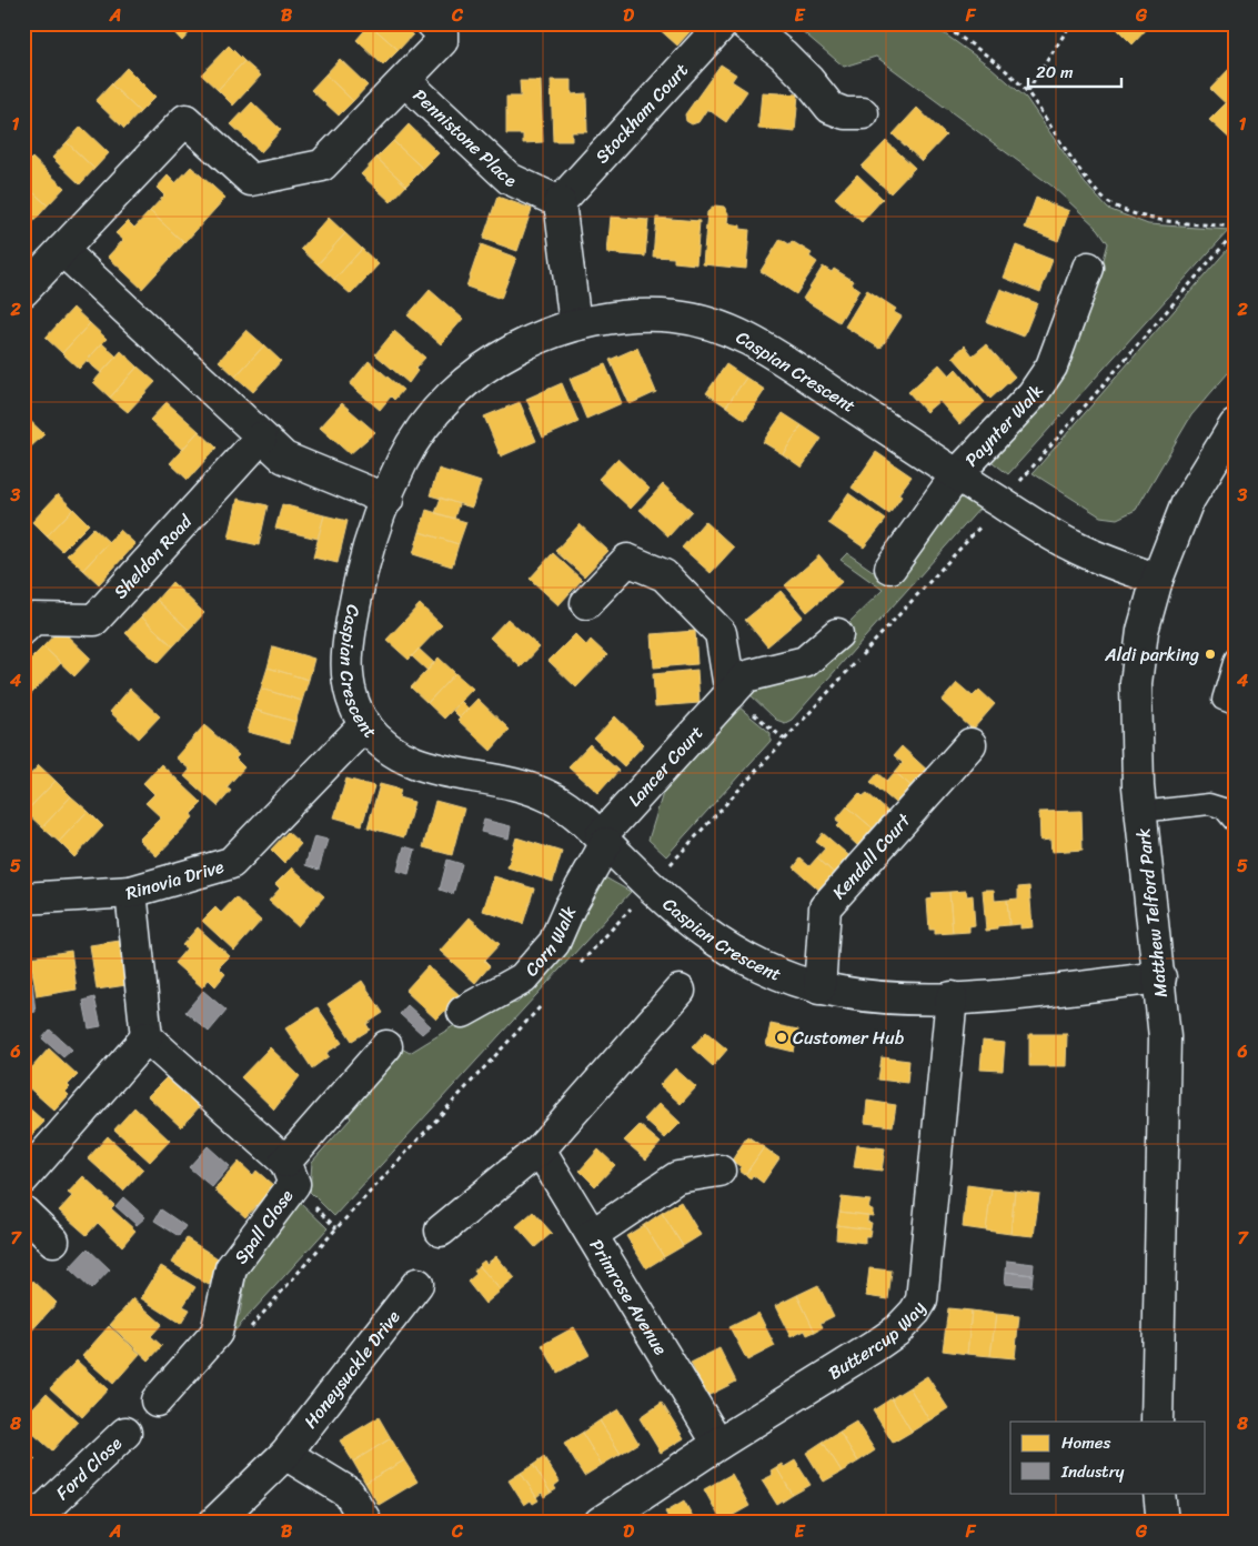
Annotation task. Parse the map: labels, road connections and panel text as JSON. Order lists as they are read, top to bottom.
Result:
{
  "streets": {
    "street": [
      "Stockham Court",
      "Pennistone Place",
      "Caspian Crescent",
      "Paynter Walk",
      "Sheldon Road",
      "Lancer Court",
      "Kendall Court",
      "Rinovia Drive",
      "Matthew Telford Park",
      "Corn Walk",
      "Spall Close",
      "Primrose Avenue",
      "Buttercup Way",
      "Honeysuckle Drive",
      "Ford Close"
    ]
  },
  "crossings": [
    ["Stockham Court", "Pennistone Place"],
    ["Caspian Crescent", "Paynter Walk"],
    ["Caspian Crescent", "Lancer Court"],
    ["Caspian Crescent", "Kendall Court"],
    ["Caspian Crescent", "Rinovia Drive"],
    ["Caspian Crescent", "Matthew Telford Park"],
    ["Caspian Crescent", "Corn Walk"],
    ["Caspian Crescent", "Buttercup Way"],
    ["Lancer Court", "Corn Walk"],
    ["Primrose Avenue", "Buttercup Way"]
  ],
  "places": ["Aldi parking", "Customer Hub"],
  "legend": ["Homes", "Industry"],
  "scale_bar": "20 m",
  "grid": {
    "columns": [
      "A",
      "B",
      "C",
      "D",
      "E",
      "F",
      "G"
    ],
    "rows": [
      "1",
      "2",
      "3",
      "4",
      "5",
      "6",
      "7",
      "8"
    ]
  }
}
